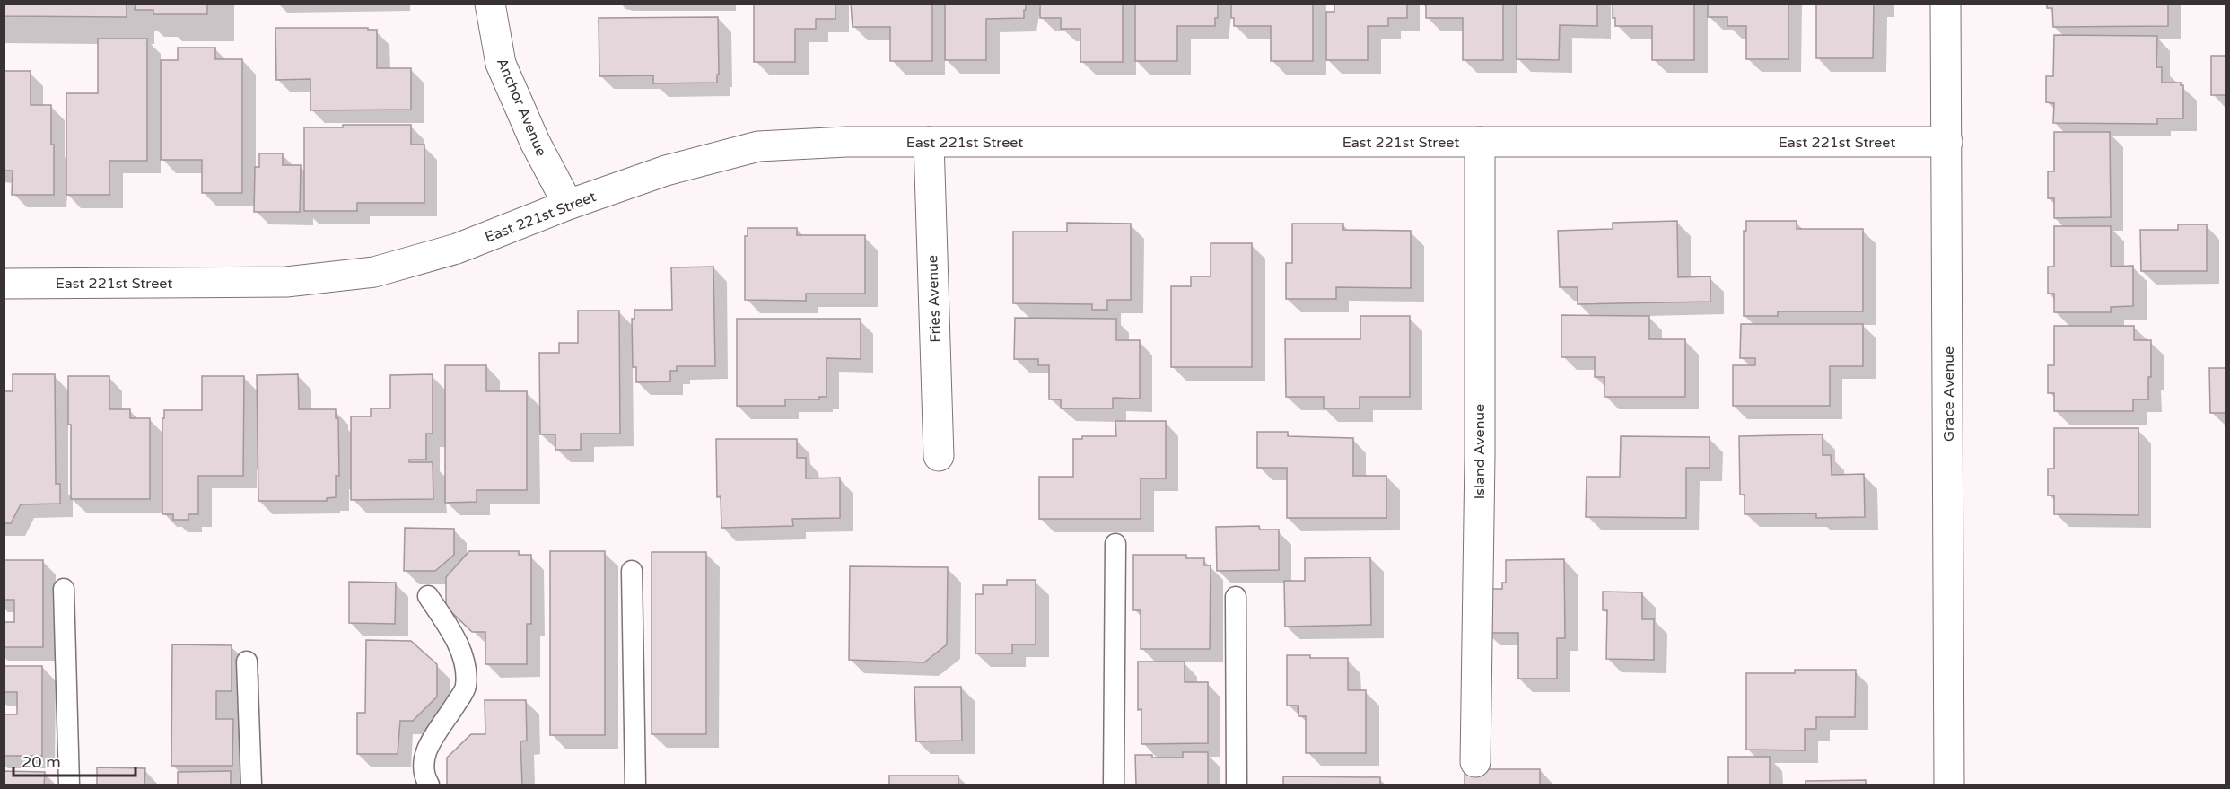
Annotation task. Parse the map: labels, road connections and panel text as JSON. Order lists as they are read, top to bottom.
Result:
{
  "streets": {
    "street": [
      "Anchor Avenue",
      "East 221st Street",
      "Fries Avenue",
      "Grace Avenue",
      "Island Avenue"
    ]
  },
  "crossings": [
    ["Anchor Avenue", "East 221st Street"],
    ["East 221st Street", "Fries Avenue"],
    ["East 221st Street", "Grace Avenue"],
    ["East 221st Street", "Island Avenue"]
  ],
  "scale_bar": "20 m"
}
